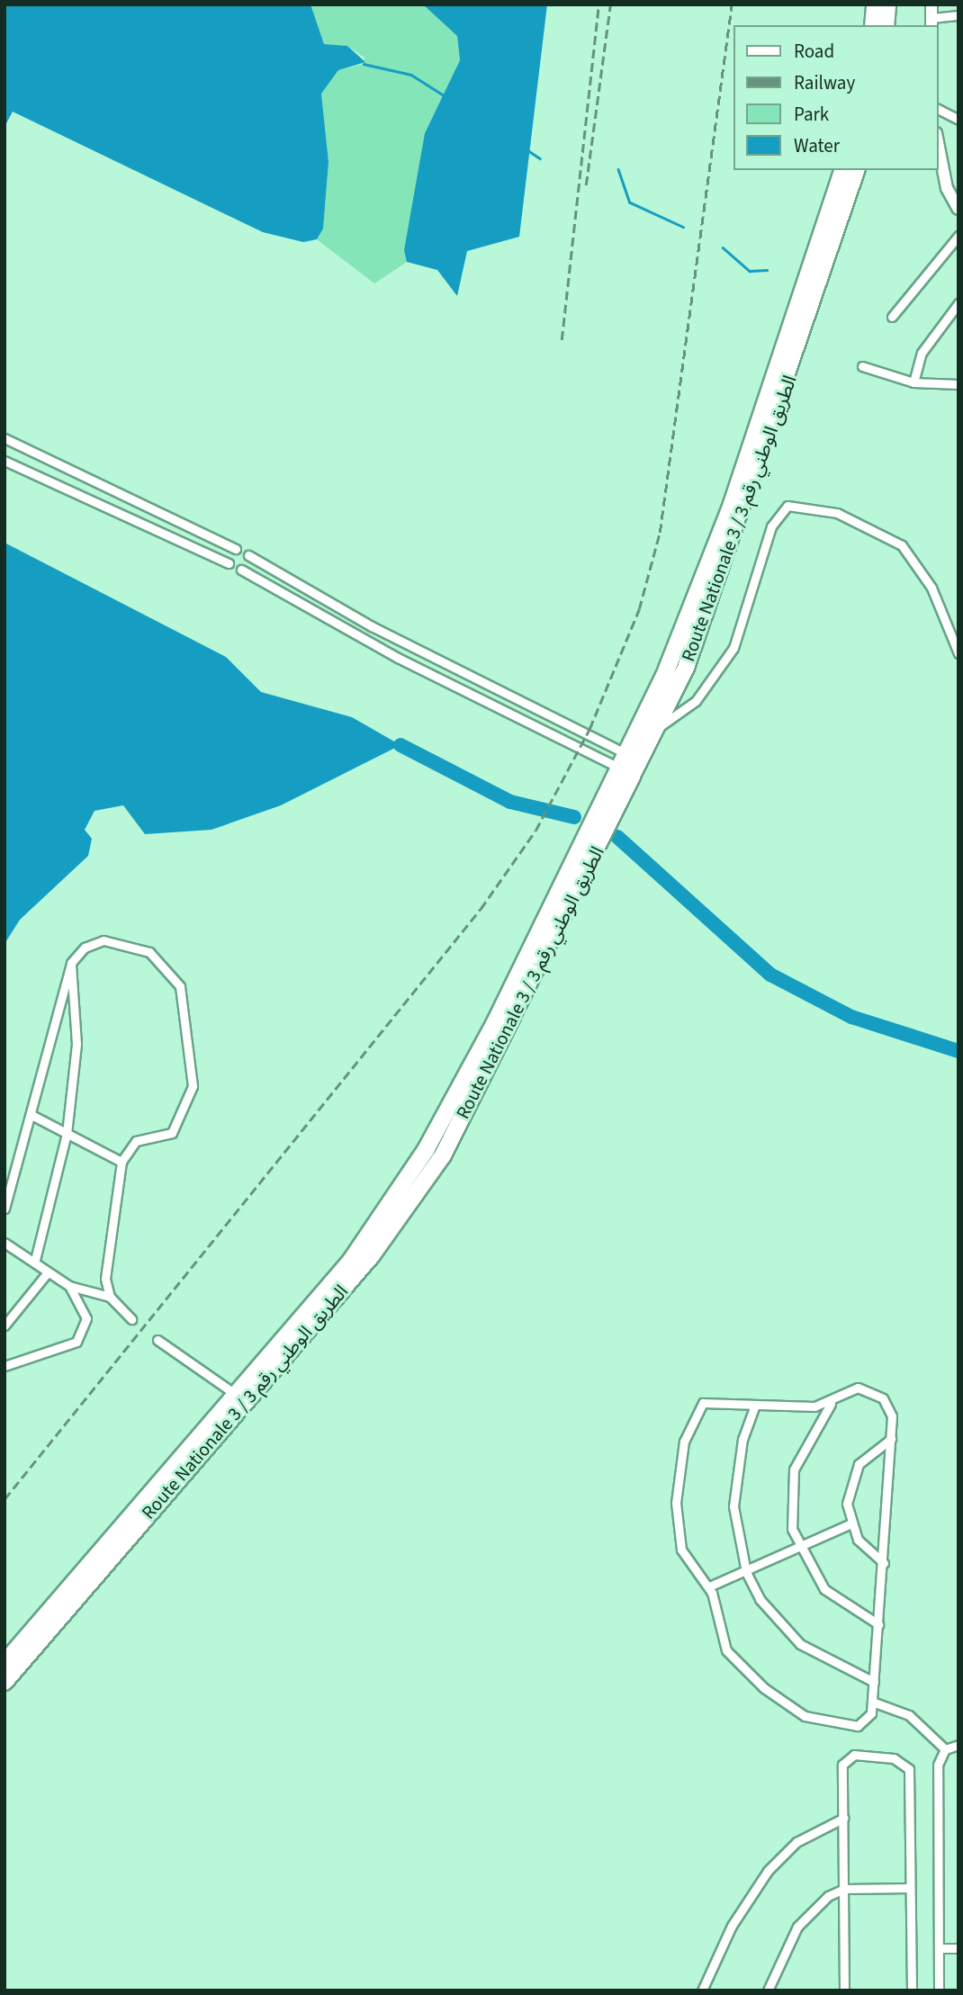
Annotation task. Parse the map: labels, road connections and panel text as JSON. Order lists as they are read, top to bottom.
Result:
{
  "streets": {
    "highway": ["Route Nationale 3 / الطريق الوطني رقم 3"]
  },
  "legend": [
    "Road",
    "Railway",
    "Park",
    "Water"
  ]
}
